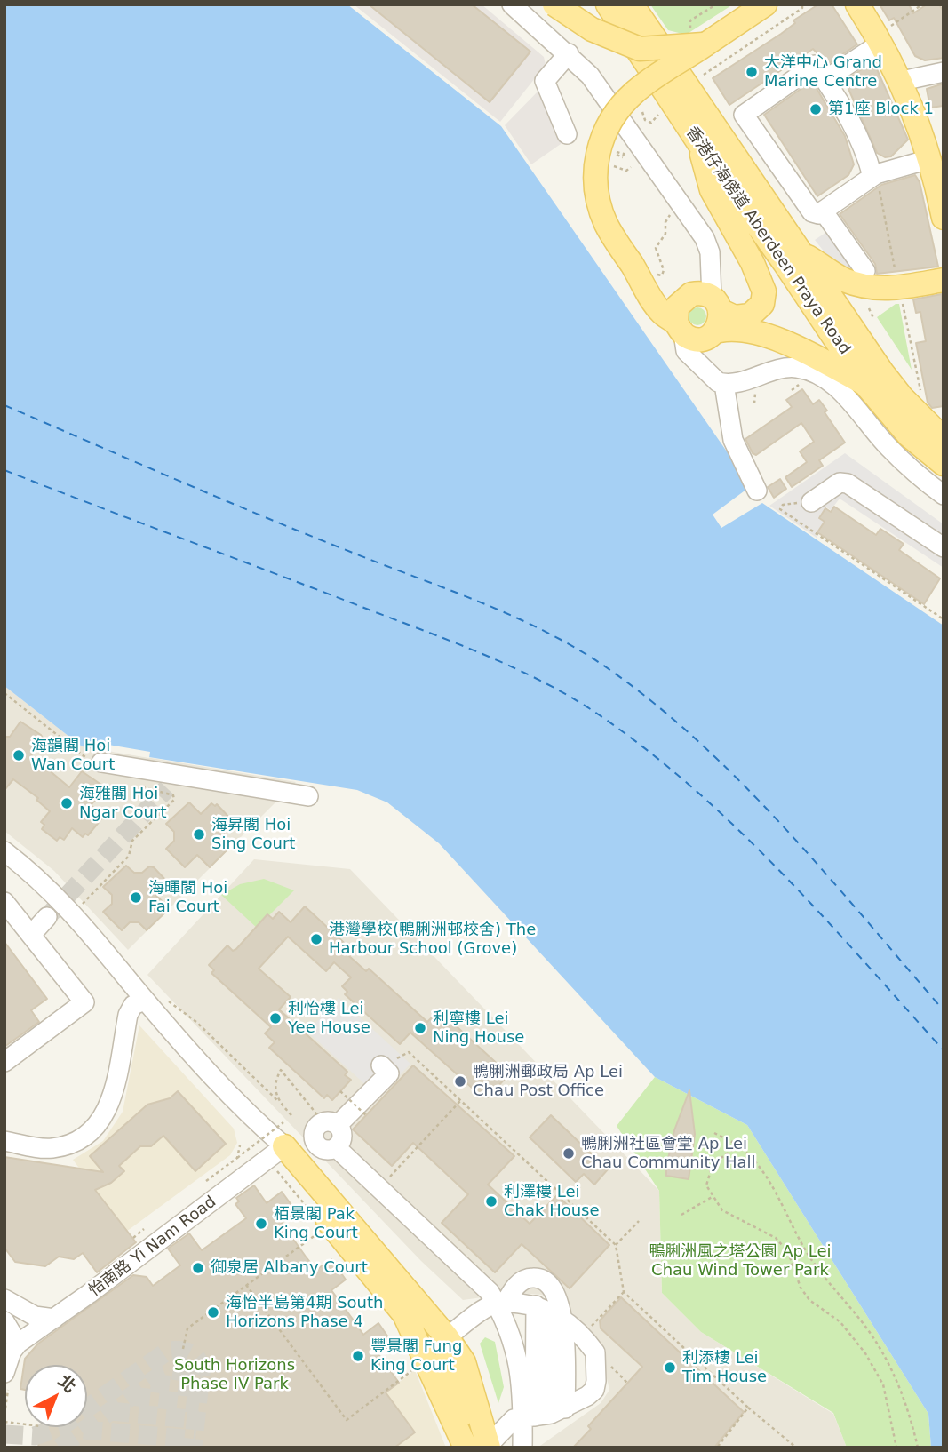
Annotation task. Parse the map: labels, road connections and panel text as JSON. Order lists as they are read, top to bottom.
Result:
{
  "streets": {
    "main road": ["香港仔海傍道 Aberdeen Praya Road"],
    "street": ["怡南路 Yi Nam Road"]
  },
  "parks": ["鴨脷洲風之塔公園 Ap Lei Chau Wind Tower Park", "South Horizons Phase IV Park"],
  "places": [
    "大洋中心 Grand Marine Centre",
    "第1座 Block 1",
    "海韻閣 Hoi Wan Court",
    "海雅閣 Hoi Ngar Court",
    "海昇閣 Hoi Sing Court",
    "海暉閣 Hoi Fai Court",
    "港灣學校(鴨脷洲邨校舍) The Harbour School (Grove)",
    "利怡樓 Lei Yee House",
    "利寧樓 Lei Ning House",
    "鴨脷洲郵政局 Ap Lei Chau Post Office",
    "鴨脷洲社區會堂 Ap Lei Chau Community Hall",
    "利澤樓 Lei Chak House",
    "栢景閣 Pak King Court",
    "御泉居 Albany Court",
    "海怡半島第4期 South Horizons Phase 4",
    "豐景閣 Fung King Court",
    "利添樓 Lei Tim House"
  ],
  "north": "top right"
}
